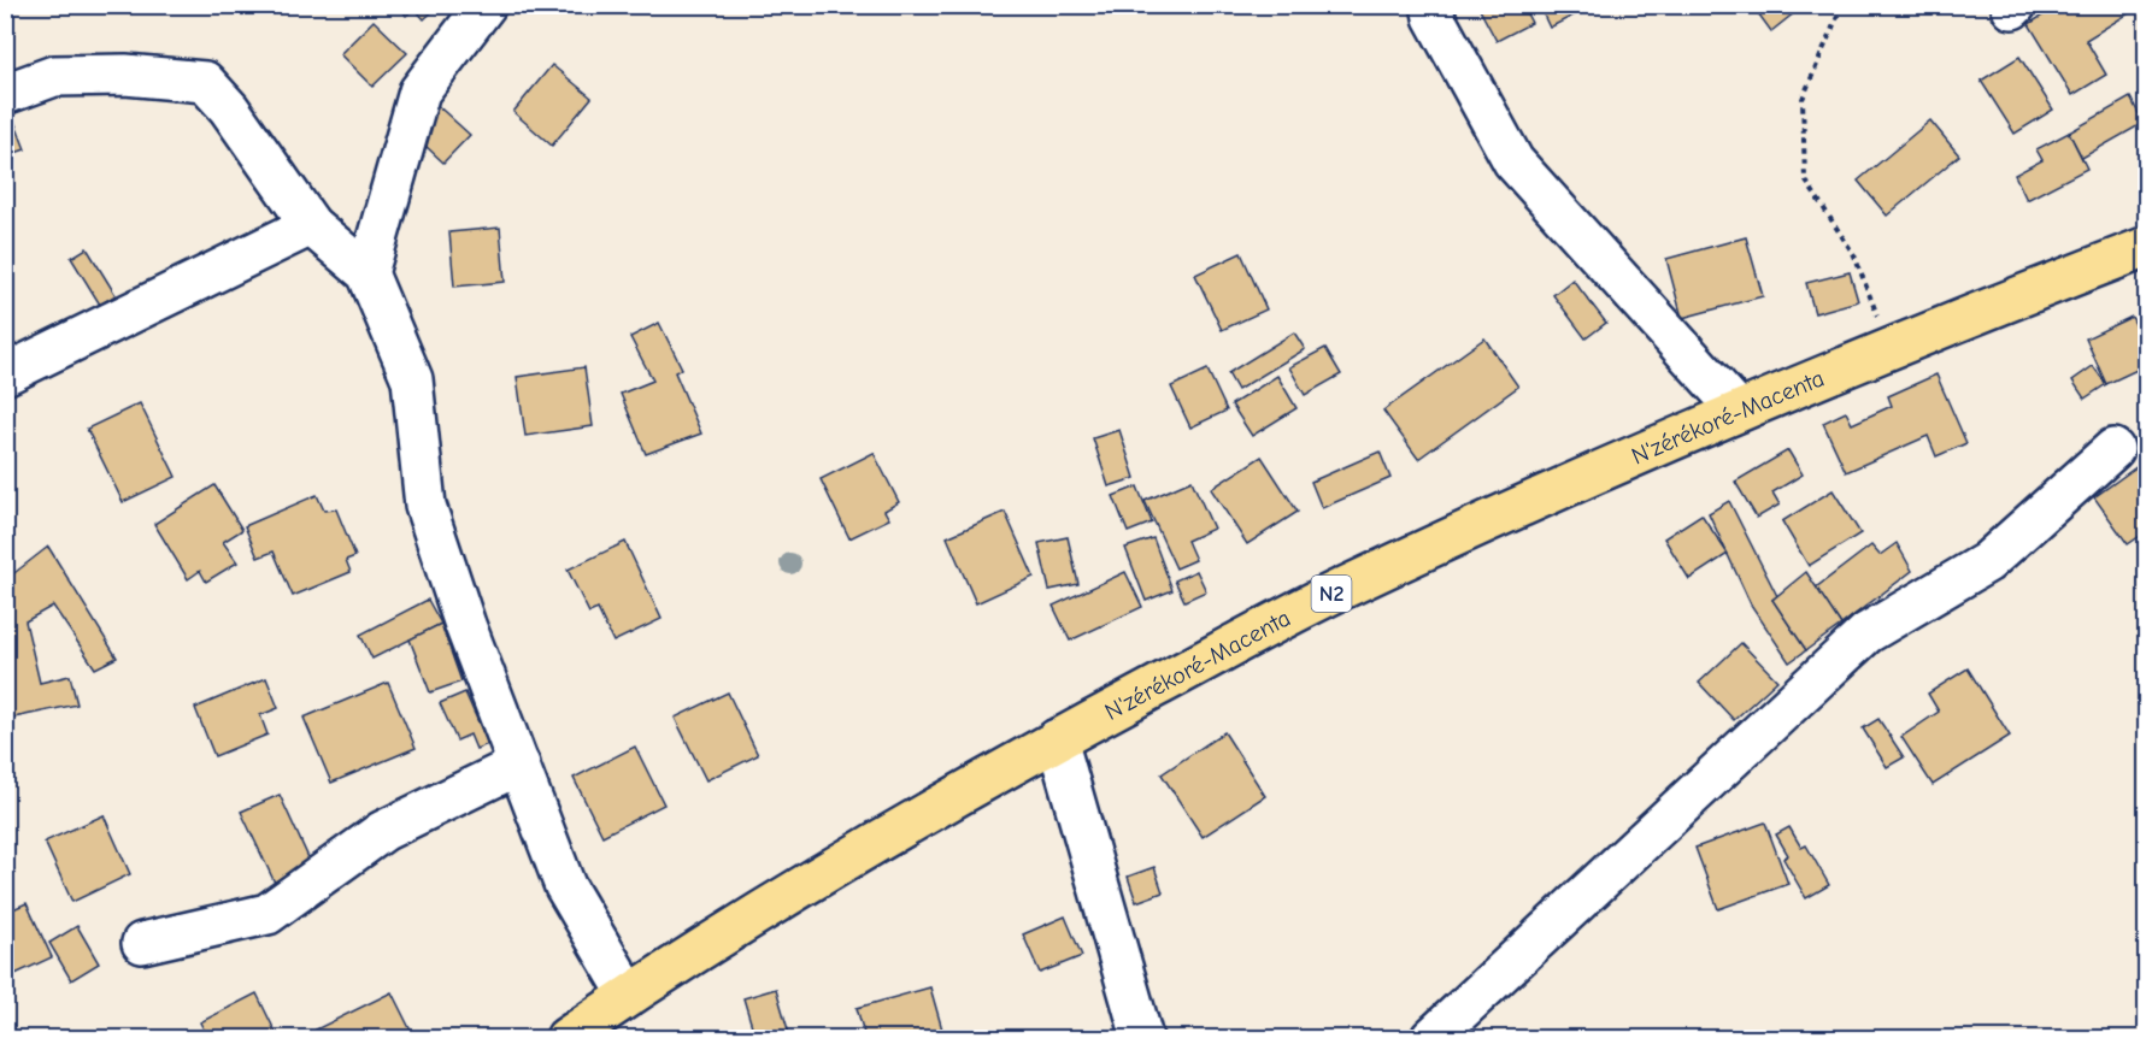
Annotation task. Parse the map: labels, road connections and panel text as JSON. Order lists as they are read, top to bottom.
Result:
{
  "streets": {
    "highway": ["N'zérékoré-Macenta", "N2"]
  }
}
